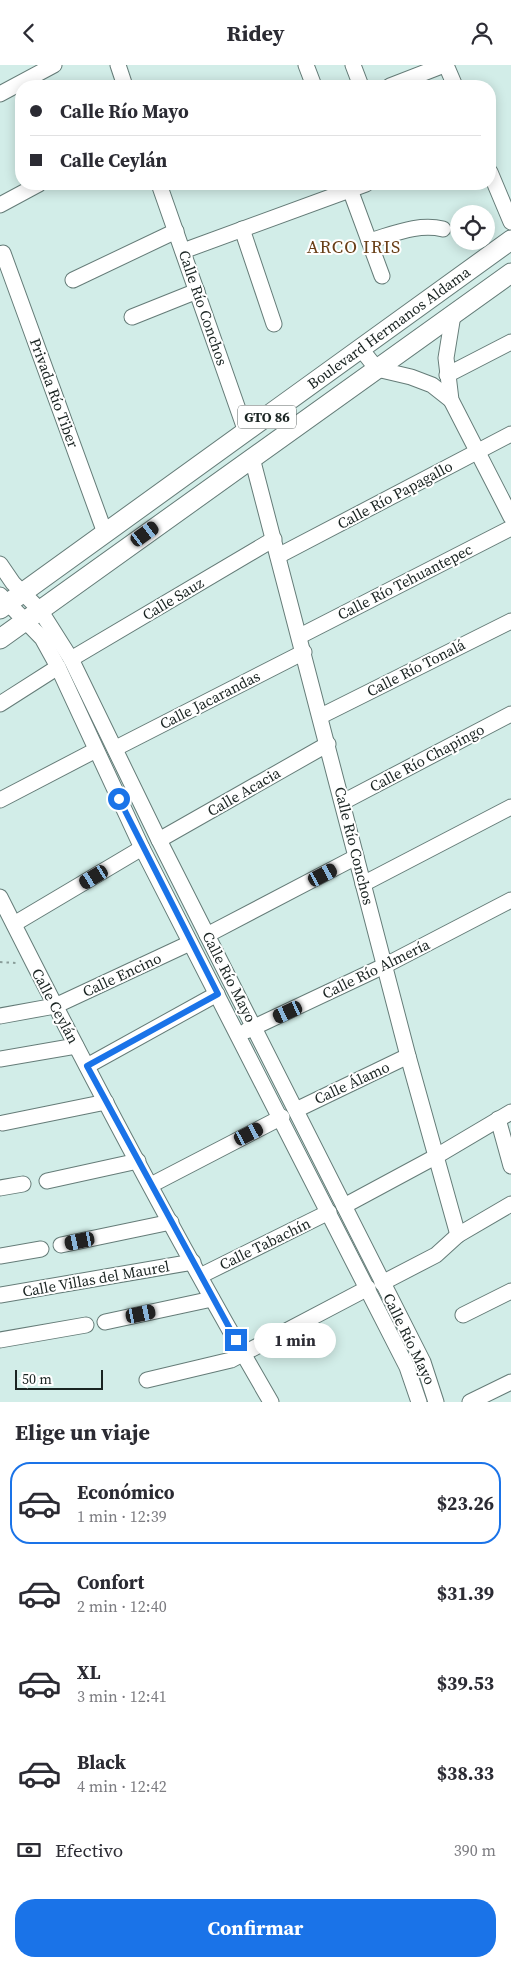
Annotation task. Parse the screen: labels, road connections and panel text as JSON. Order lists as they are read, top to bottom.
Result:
{
  "streets": {
    "main road": ["Boulevard Hermanos Aldama", "GTO 86"],
    "street": [
      "Calle Río Conchos",
      "Privada Río Tiber",
      "Calle Río Papagallo",
      "Calle Río Tehuantepec",
      "Calle Sauz",
      "Calle Río Tonalá",
      "Calle Jacarandas",
      "Calle Río Chapingo",
      "Calle Acacia",
      "Calle Río Almería",
      "Calle Encino",
      "Calle Río Mayo",
      "Calle Ceylán",
      "Calle Álamo",
      "Calle Tabachín",
      "Calle Villas del Maurel"
    ]
  },
  "crossings": [
    ["Calle Río Conchos", "Boulevard Hermanos Aldama"],
    ["Calle Río Conchos", "Calle Río Papagallo"],
    ["Calle Río Conchos", "Calle Río Tehuantepec"],
    ["Calle Río Conchos", "Calle Sauz"],
    ["Calle Río Conchos", "Calle Río Tonalá"],
    ["Calle Río Conchos", "Calle Jacarandas"],
    ["Calle Río Conchos", "Calle Río Chapingo"],
    ["Calle Río Conchos", "Calle Acacia"],
    ["Calle Río Conchos", "Calle Río Almería"],
    ["Calle Río Conchos", "Calle Álamo"],
    ["Boulevard Hermanos Aldama", "Privada Río Tiber"],
    ["Boulevard Hermanos Aldama", "Calle Río Mayo"],
    ["Calle Sauz", "Calle Río Mayo"],
    ["Calle Jacarandas", "Calle Río Mayo"],
    ["Calle Acacia", "Calle Río Mayo"],
    ["Calle Río Almería", "Calle Río Mayo"],
    ["Calle Encino", "Calle Río Mayo"],
    ["Calle Encino", "Calle Ceylán"],
    ["Calle Río Mayo", "Calle Álamo"],
    ["Calle Río Mayo", "Calle Tabachín"],
    ["Calle Ceylán", "Calle Tabachín"],
    ["Calle Ceylán", "Calle Villas del Maurel"]
  ],
  "districts": ["ARCO IRIS"],
  "scale_bar": "50 m",
  "page": {
    "header": "Ridey",
    "banner": ["Calle Río Mayo", "Calle Ceylán"],
    "bubble": "1 min",
    "scale": "50 m",
    "heading": "Elige un viaje",
    "list": [
      {
        "name": "Económico",
        "note": "1 min · 12:39",
        "value": "$23.26"
      },
      {
        "name": "Confort",
        "note": "2 min · 12:40",
        "value": "$31.39"
      },
      {
        "name": "XL",
        "note": "3 min · 12:41",
        "value": "$39.53"
      },
      {
        "name": "Black",
        "note": "4 min · 12:42",
        "value": "$38.33"
      }
    ],
    "pay": ["Efectivo", "390 m"],
    "buttons": "Confirmar"
  }
}
